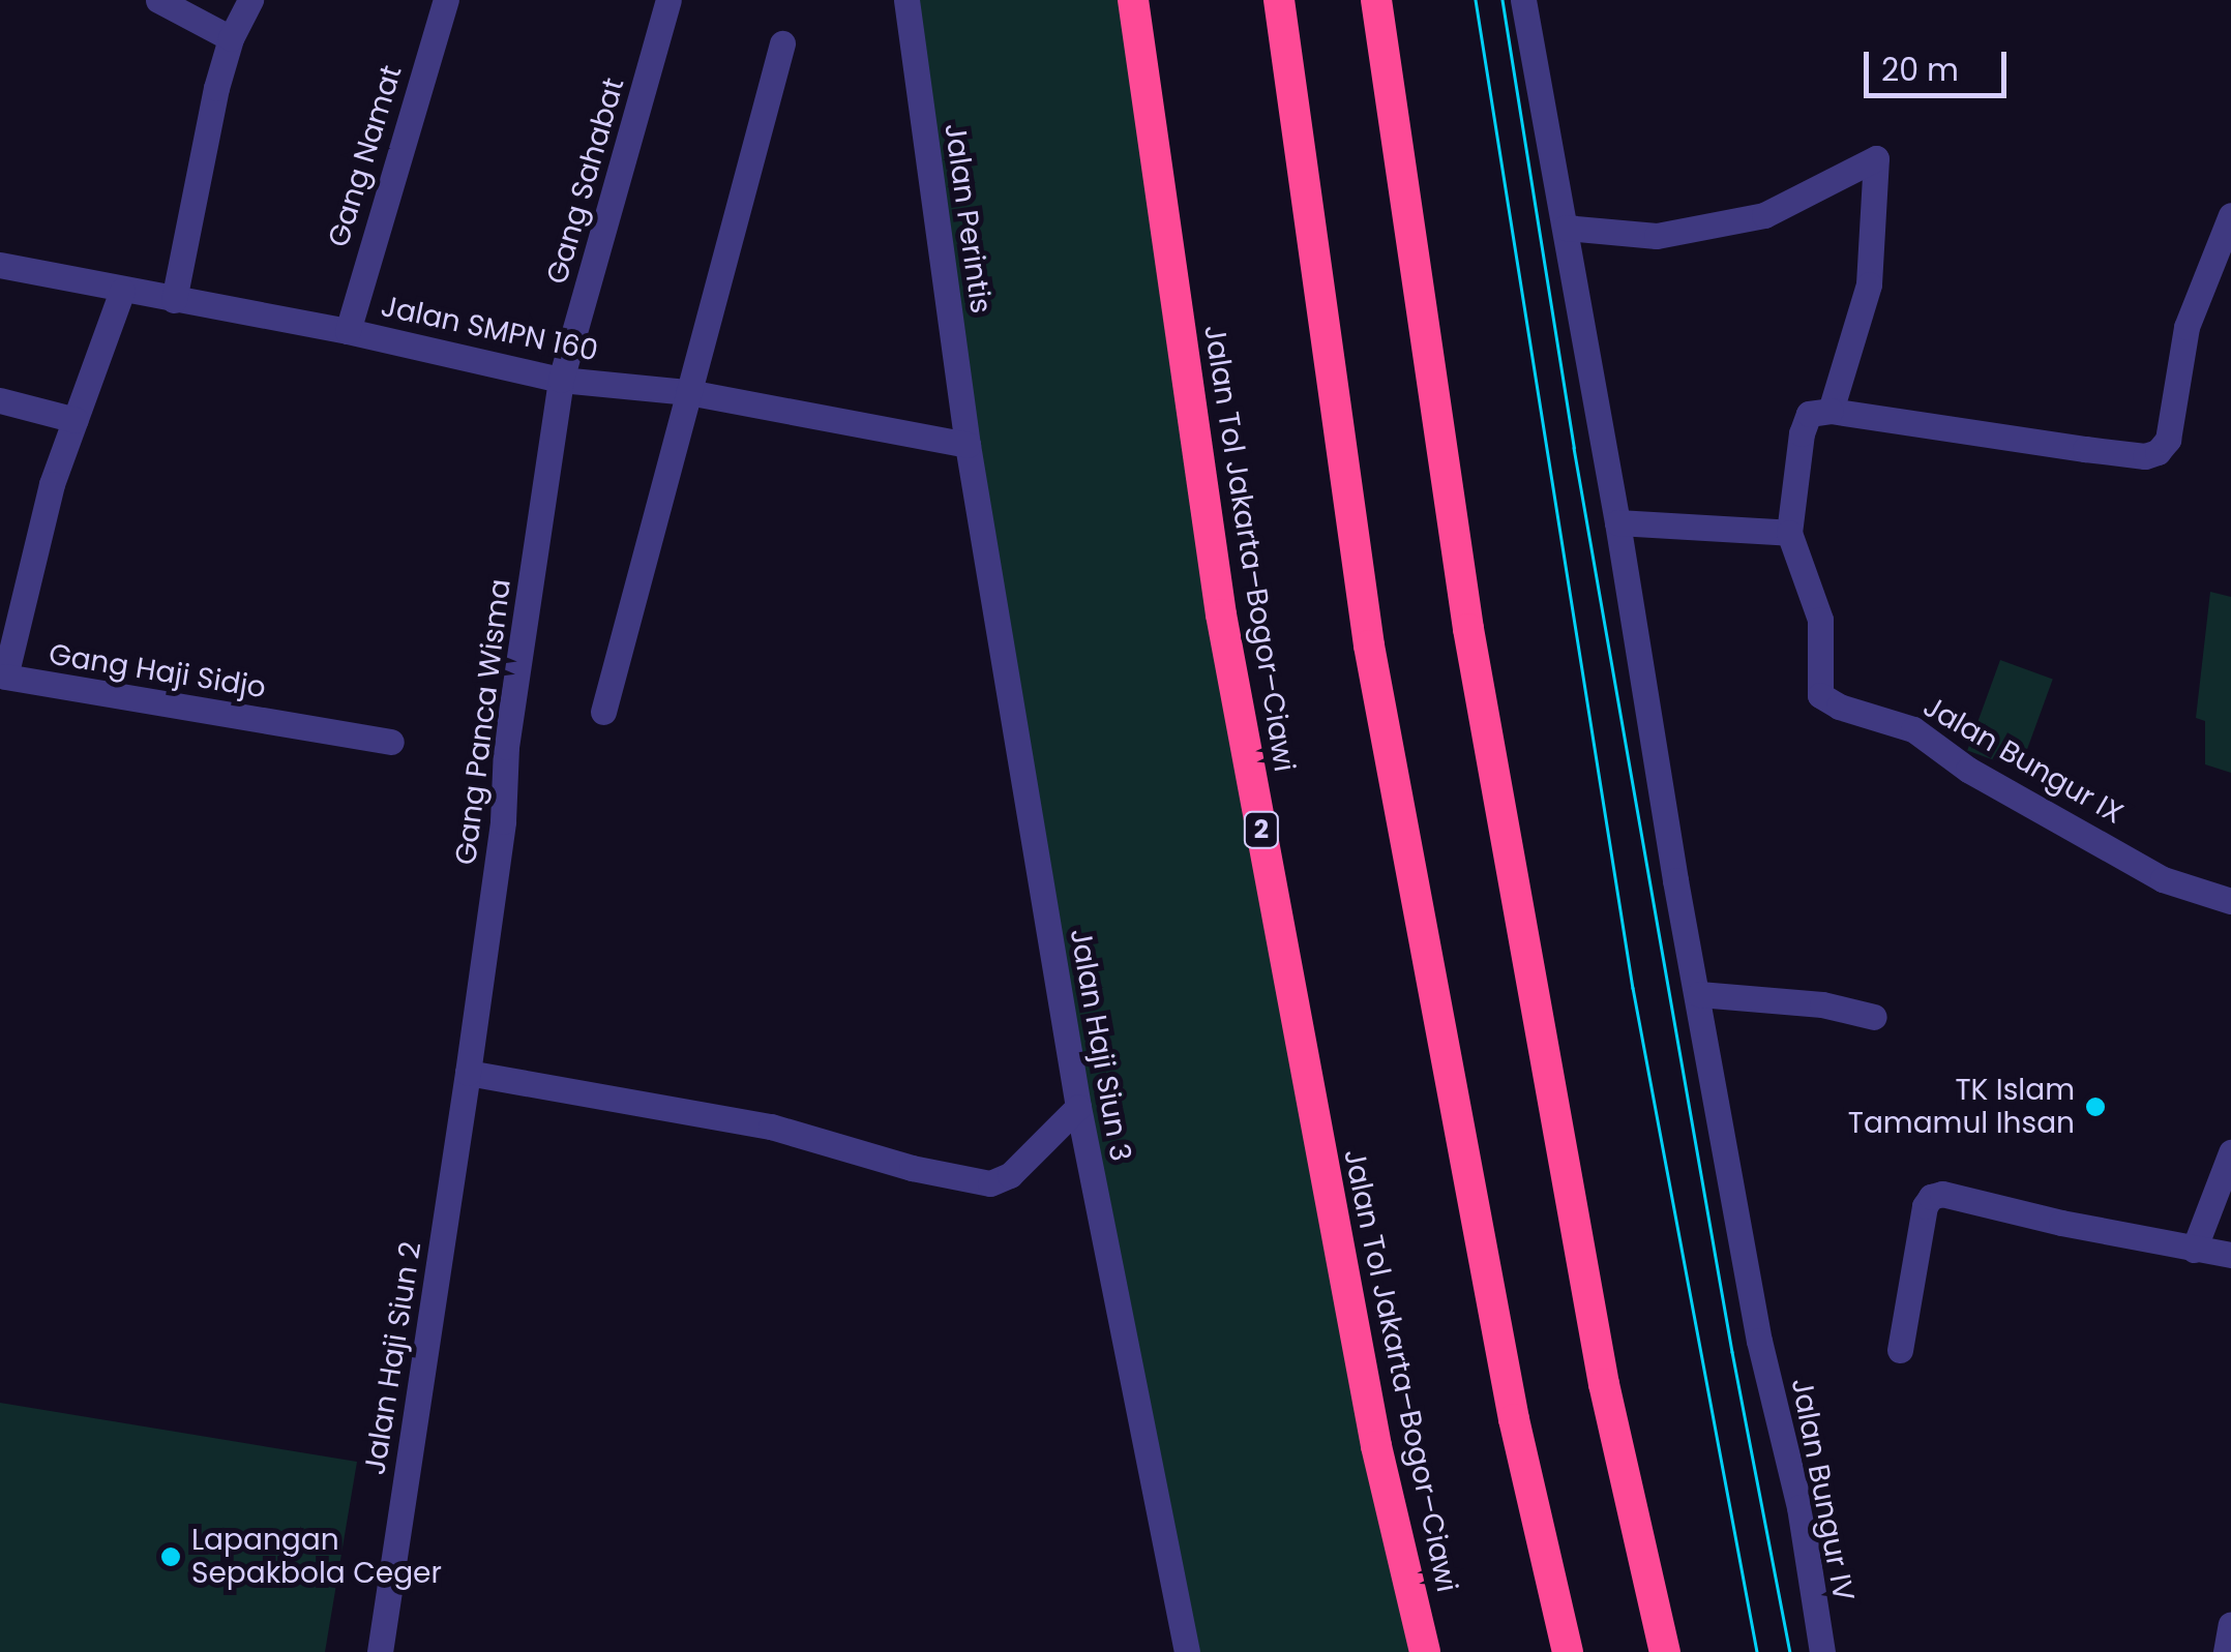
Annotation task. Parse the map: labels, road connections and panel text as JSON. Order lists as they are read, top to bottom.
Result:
{
  "streets": {
    "highway": ["Jalan Tol Jakarta–Bogor–Ciawi", "2"],
    "street": [
      "Gang Namat",
      "Gang Sahabat",
      "Jalan Perintis",
      "Jalan SMPN 160",
      "Gang Haji Sidjo",
      "Gang Panca Wisma",
      "Jalan Bungur IX",
      "Jalan Haji Siun 3",
      "Jalan Haji Siun 2",
      "Jalan Bungur IV"
    ]
  },
  "crossings": [
    ["Gang Namat", "Jalan SMPN 160"],
    ["Gang Sahabat", "Jalan SMPN 160"],
    ["Gang Sahabat", "Gang Panca Wisma"],
    ["Jalan Perintis", "Jalan SMPN 160"],
    ["Jalan Perintis", "Jalan Haji Siun 3"],
    ["Jalan SMPN 160", "Gang Haji Sidjo"],
    ["Jalan SMPN 160", "Gang Panca Wisma"],
    ["Jalan SMPN 160", "Jalan Haji Siun 3"],
    ["Gang Panca Wisma", "Jalan Haji Siun 2"]
  ],
  "places": ["TK Islam Tamamul Ihsan", "Lapangan Sepakbola Ceger"],
  "scale_bar": "20 m"
}
